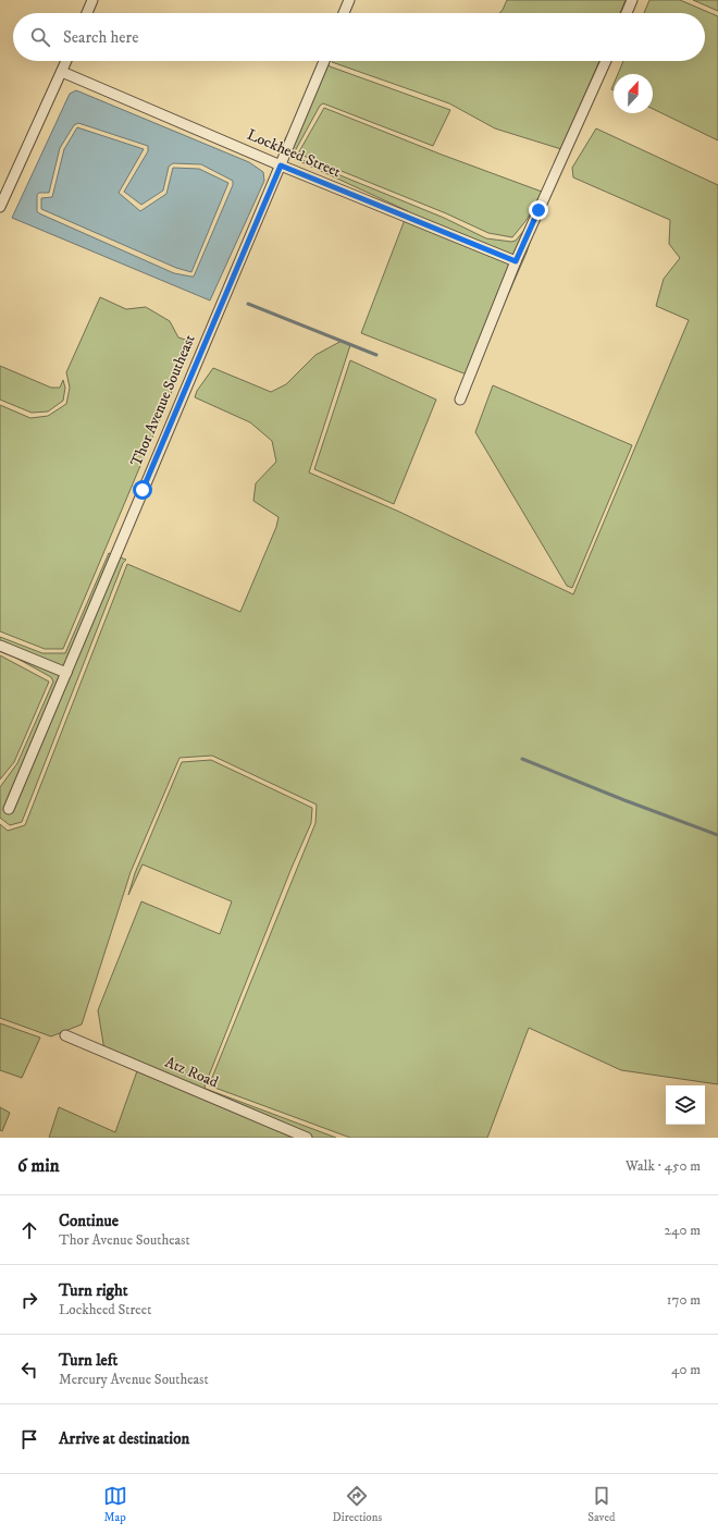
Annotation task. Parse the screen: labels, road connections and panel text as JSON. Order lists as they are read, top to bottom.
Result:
{
  "streets": {
    "street": ["Lockheed Street", "Thor Avenue Southeast", "Atz Road"]
  },
  "crossings": [
    ["Lockheed Street", "Thor Avenue Southeast"]
  ],
  "north": "top",
  "page": {
    "search": "Search here",
    "heading": ["6 min", "Walk · 450 m"],
    "list": [
      ["Continue", "Thor Avenue Southeast", "240 m"],
      ["Turn right", "Lockheed Street", "170 m"],
      ["Turn left", "Mercury Avenue Southeast", "40 m"],
      "Arrive at destination"
    ],
    "nav": ["Map", "Directions", "Saved"]
  }
}
